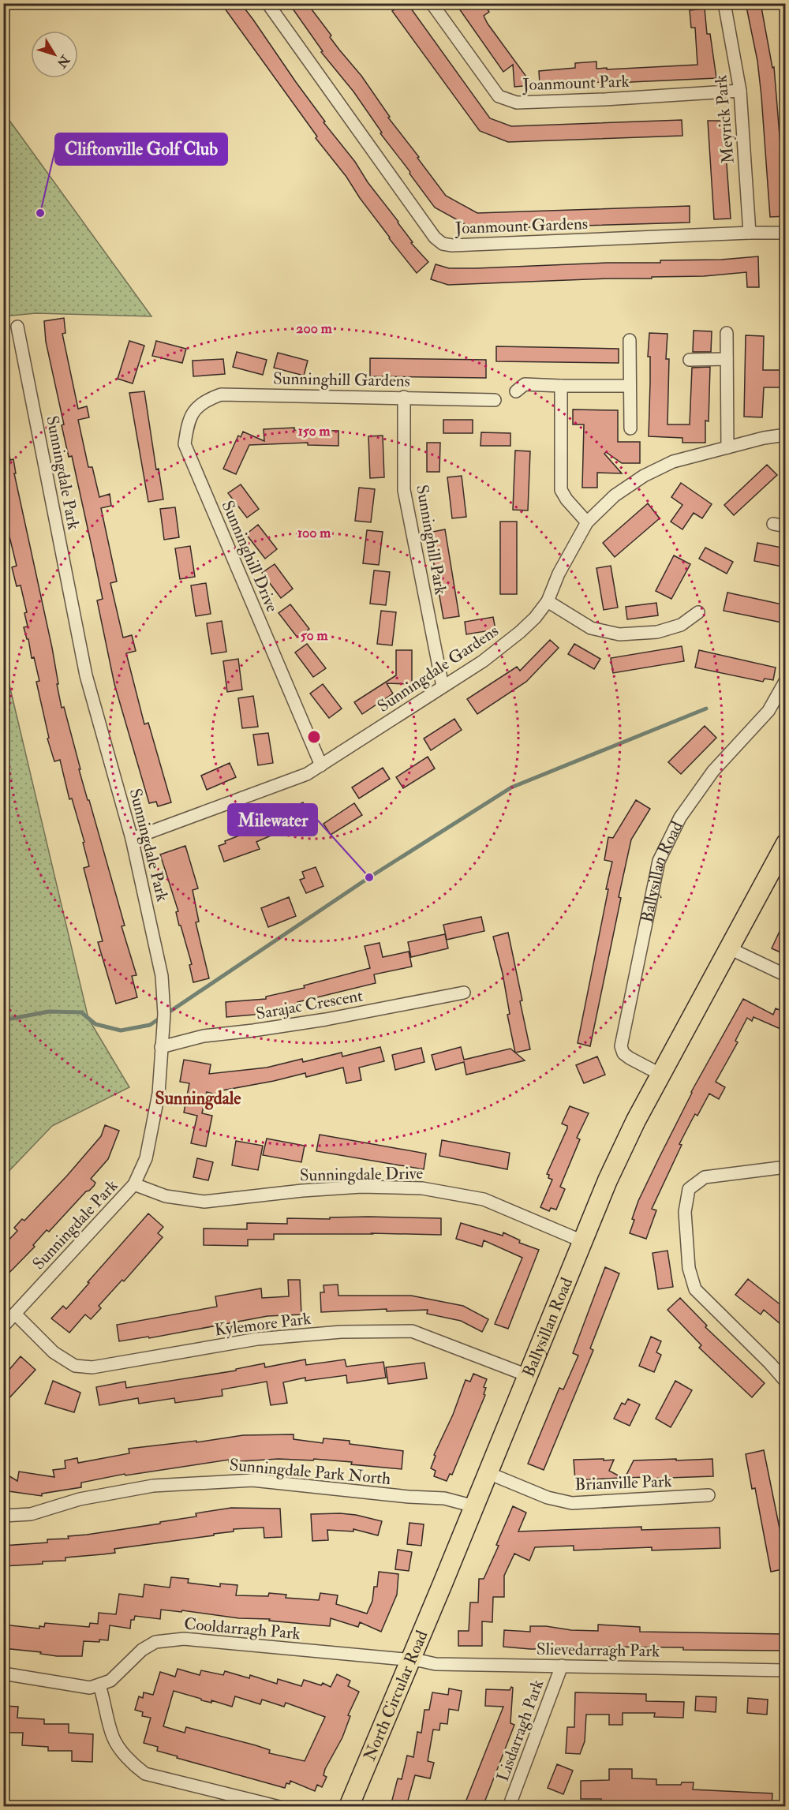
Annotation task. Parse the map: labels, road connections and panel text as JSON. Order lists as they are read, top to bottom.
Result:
{
  "streets": {
    "highway": ["Ballysillan Road", "North Circular Road"],
    "street": [
      "Joanmount Park",
      "Meyrick Park",
      "Joanmount Gardens",
      "Sunninghill Gardens",
      "Sunningdale Park",
      "Sunninghill Park",
      "Sunninghill Drive",
      "Sunningdale Gardens",
      "Sarajac Crescent",
      "Sunningdale Drive",
      "Kylemore Park",
      "Sunningdale Park North",
      "Brianville Park",
      "Cooldarragh Park",
      "Slievedarragh Park",
      "Lisdarragh Park"
    ]
  },
  "crossings": [
    ["Joanmount Park", "Meyrick Park"],
    ["Meyrick Park", "Joanmount Gardens"],
    ["Sunninghill Gardens", "Sunninghill Park"],
    ["Sunninghill Gardens", "Sunninghill Drive"],
    ["Sunningdale Park", "Sunningdale Gardens"],
    ["Sunningdale Park", "Sarajac Crescent"],
    ["Sunningdale Park", "Sunningdale Drive"],
    ["Sunningdale Park", "Kylemore Park"],
    ["Sunninghill Park", "Sunningdale Gardens"],
    ["Sunninghill Drive", "Sunningdale Gardens"],
    ["Ballysillan Road", "Sunningdale Drive"],
    ["Ballysillan Road", "Kylemore Park"],
    ["Ballysillan Road", "Sunningdale Park North"],
    ["Ballysillan Road", "Brianville Park"],
    ["Ballysillan Road", "North Circular Road"],
    ["Cooldarragh Park", "Slievedarragh Park"],
    ["Cooldarragh Park", "North Circular Road"],
    ["Slievedarragh Park", "North Circular Road"],
    ["Slievedarragh Park", "Lisdarragh Park"]
  ],
  "districts": ["Sunningdale"],
  "places": ["Cliftonville Golf Club", "Milewater"],
  "north": "bottom right",
  "rings": [
    "200 m",
    "150 m",
    "100 m",
    "50 m"
  ]
}
